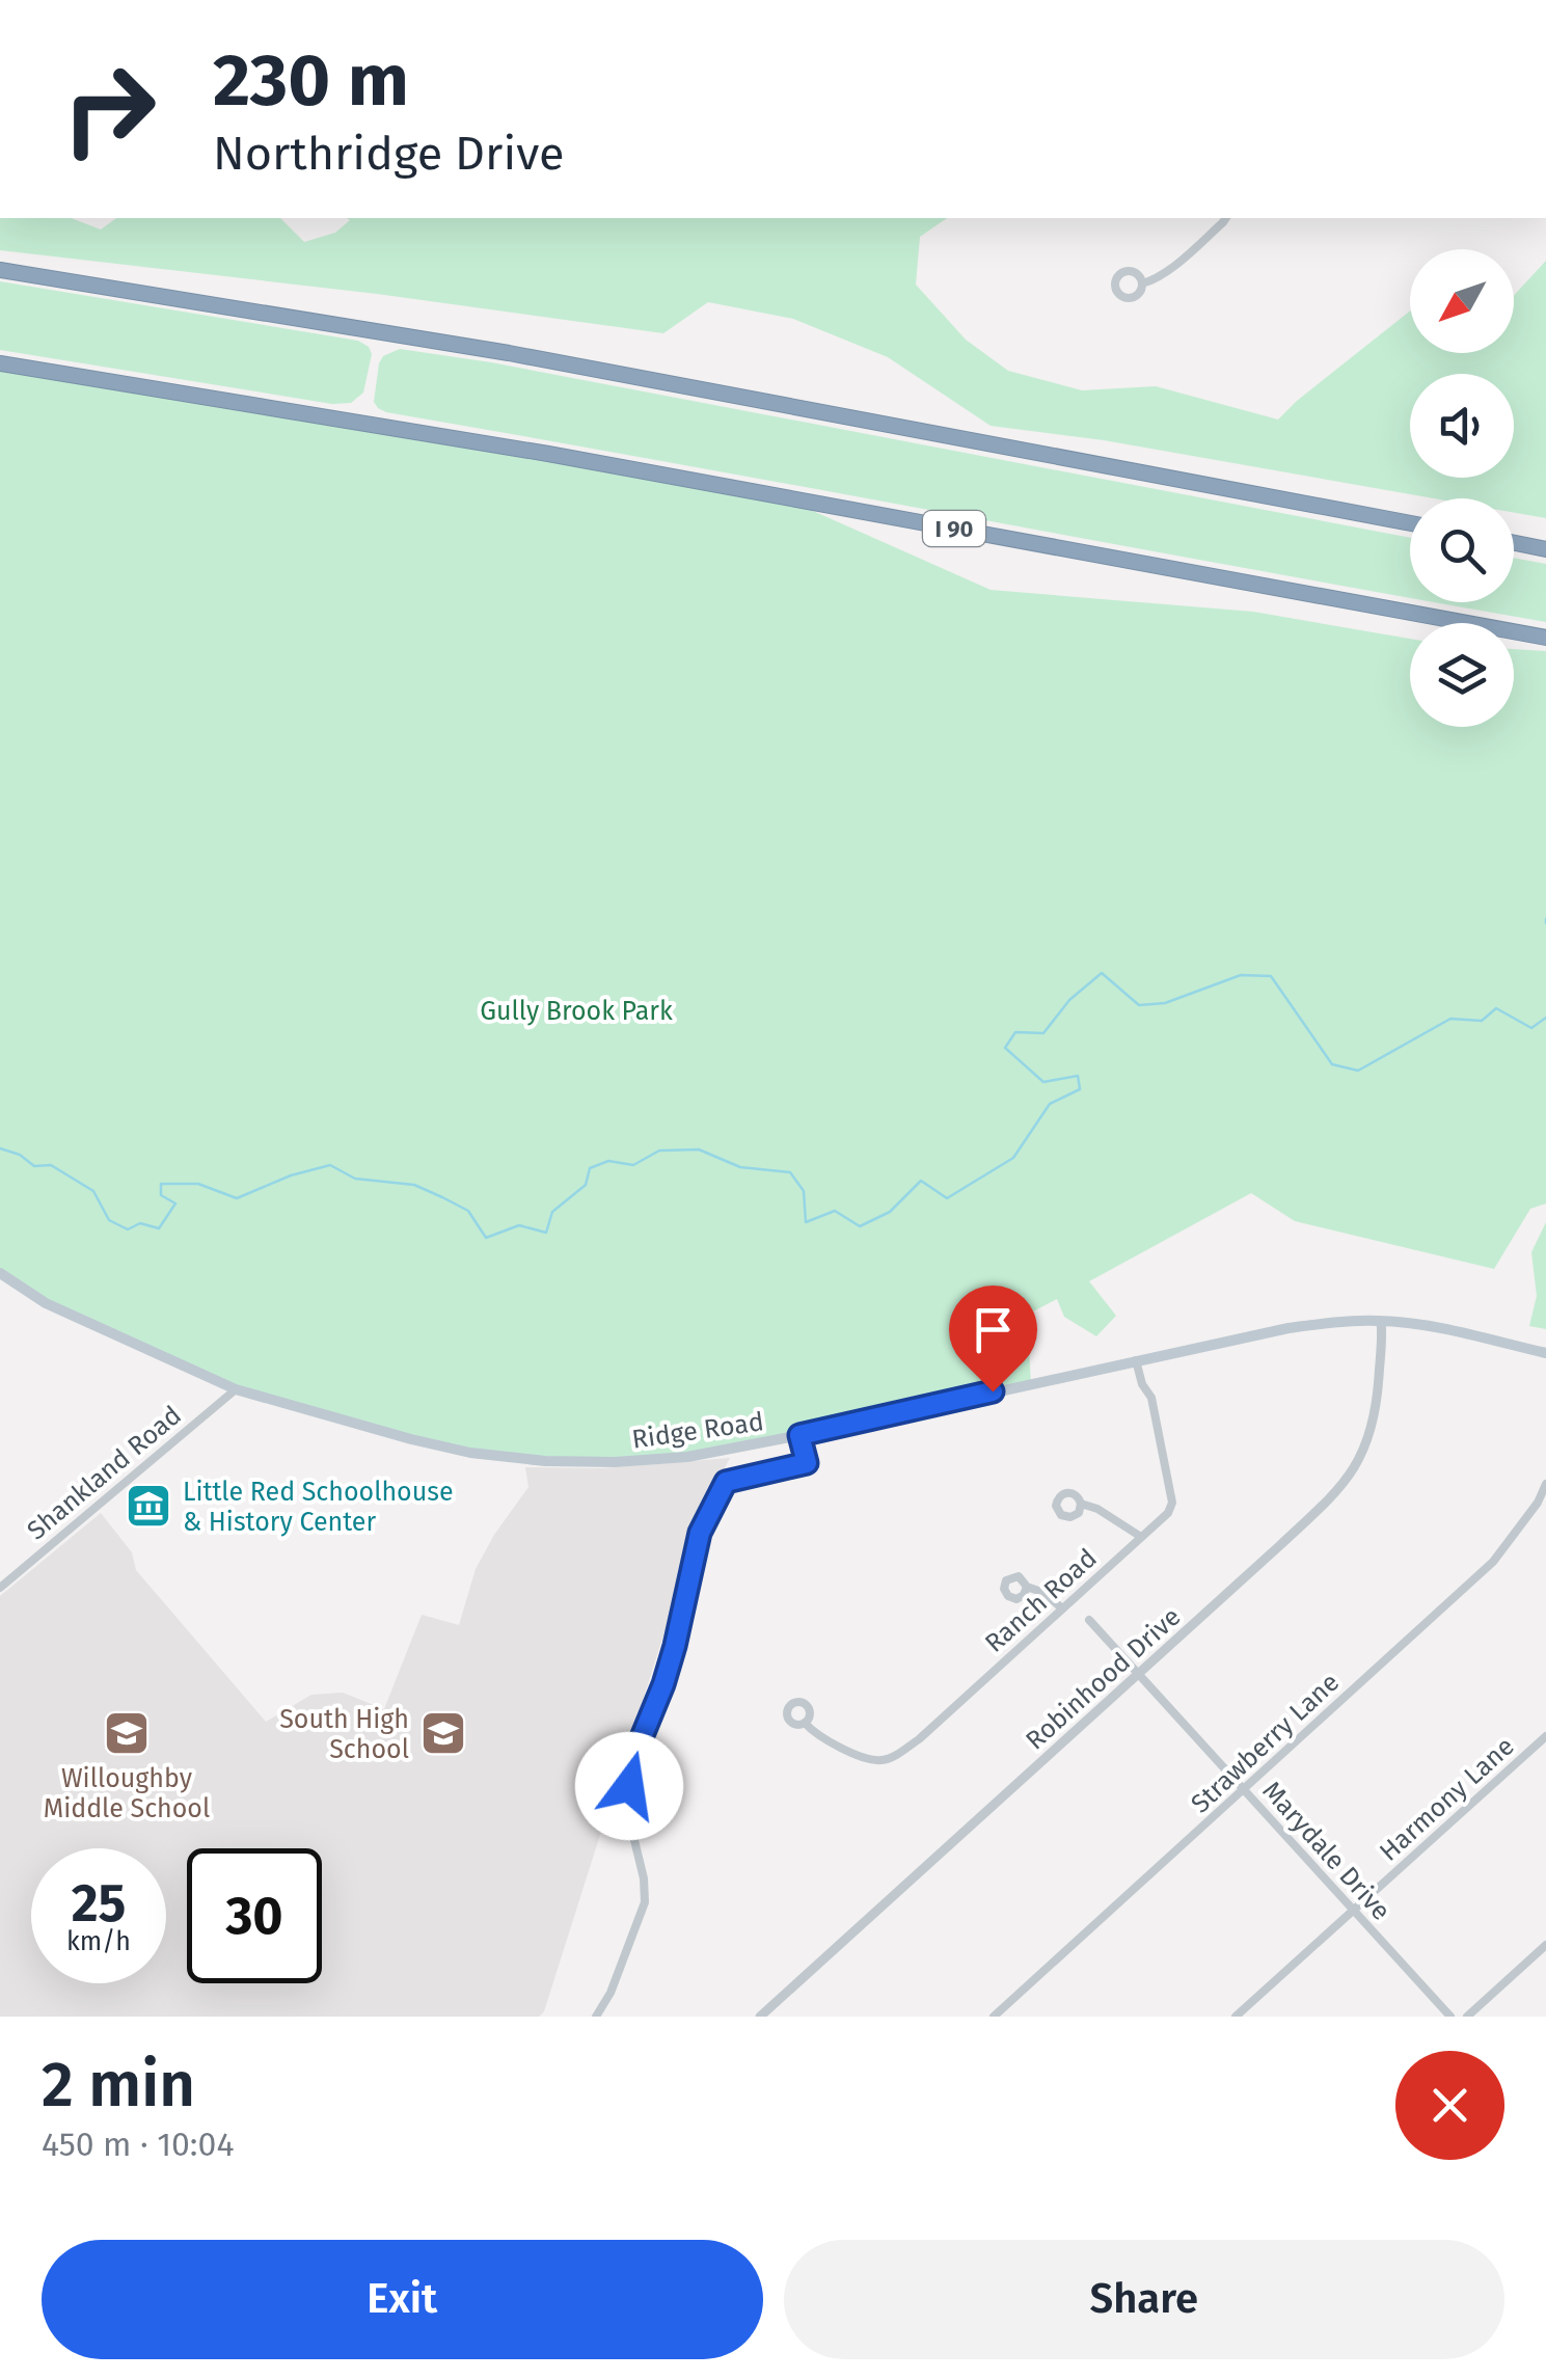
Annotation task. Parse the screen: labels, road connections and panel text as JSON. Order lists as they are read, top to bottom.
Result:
{
  "streets": {
    "highway": ["I 90"],
    "main road": ["Ridge Road"],
    "street": [
      "Shankland Road",
      "Ranch Road",
      "Robinhood Drive",
      "Strawberry Lane",
      "Harmony Lane",
      "Marydale Drive"
    ]
  },
  "crossings": [
    ["Ridge Road", "Shankland Road"],
    ["Ridge Road", "Ranch Road"],
    ["Ridge Road", "Robinhood Drive"],
    ["Robinhood Drive", "Marydale Drive"],
    ["Strawberry Lane", "Marydale Drive"],
    ["Harmony Lane", "Marydale Drive"]
  ],
  "parks": ["Gully Brook Park"],
  "places": {
    "museum": ["Little Red Schoolhouse & History Center"],
    "school or university": ["Willoughby Middle School", "South High School"]
  },
  "north": "bottom left",
  "page": {
    "turn": ["230 m", "Northridge Drive"],
    "speed": "25 km/h",
    "limit": "30",
    "heading": ["2 min", "450 m · 10:04"],
    "buttons": ["Exit", "Share"]
  }
}
